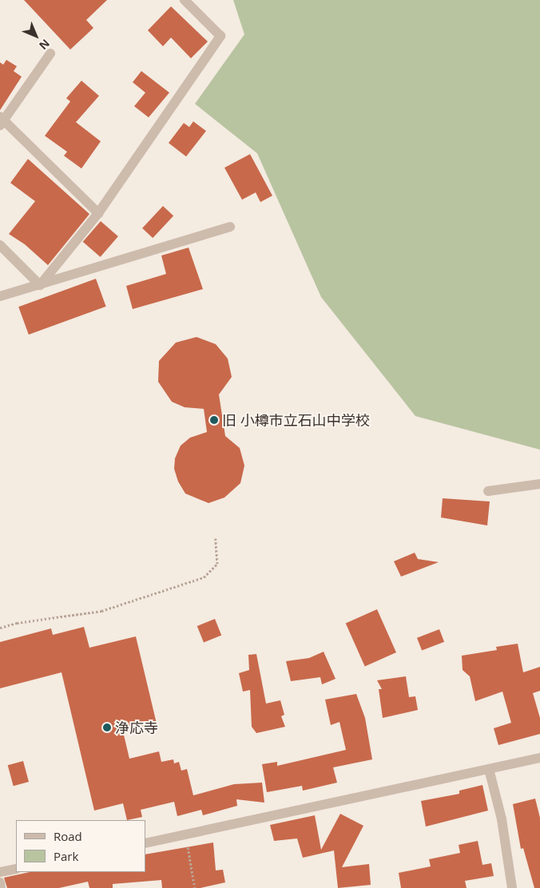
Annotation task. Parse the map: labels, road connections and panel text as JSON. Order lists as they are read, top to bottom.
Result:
{
  "places": ["旧 小樽市立石山中学校", "浄応寺"],
  "legend": ["Road", "Park"],
  "north": "bottom right"
}
